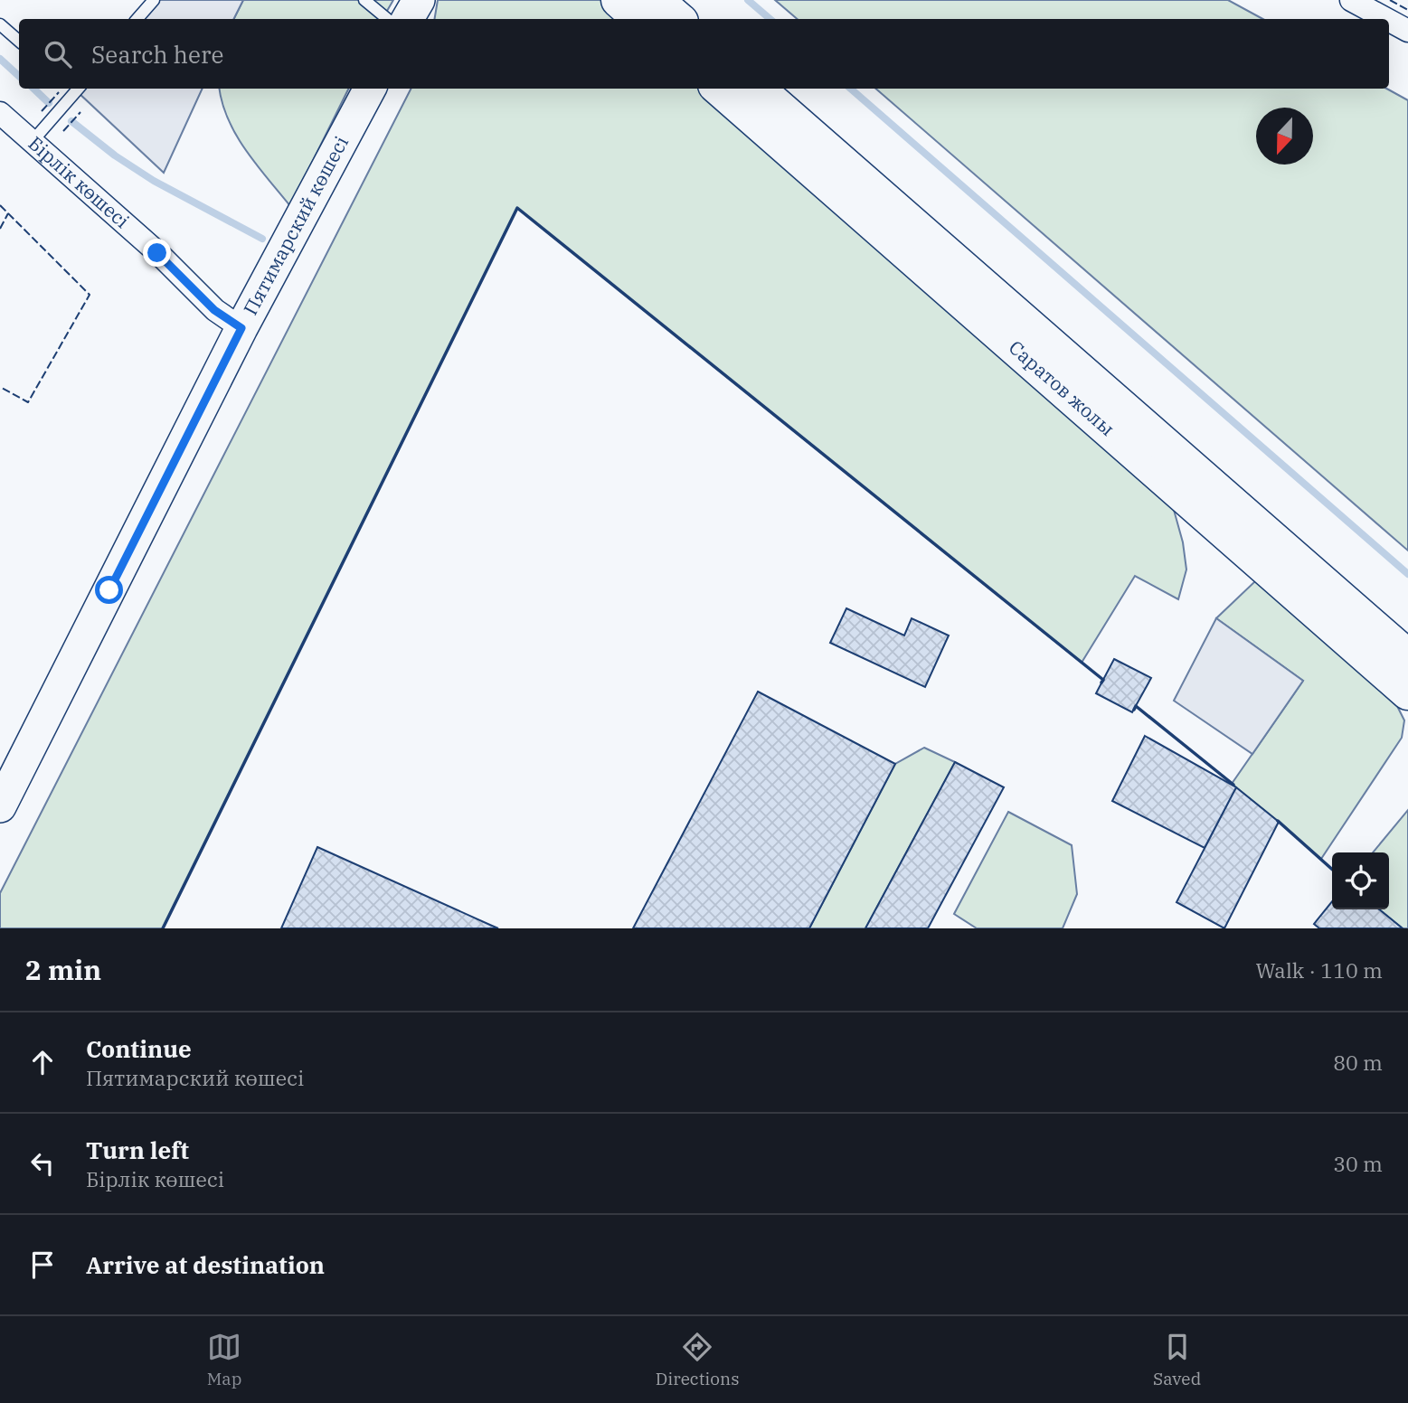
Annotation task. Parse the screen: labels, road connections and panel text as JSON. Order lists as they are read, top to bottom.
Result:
{
  "streets": {
    "main road": ["Пятимарский көшесі", "Саратов жолы"],
    "street": ["Бірлік көшесі"]
  },
  "crossings": [
    ["Бірлік көшесі", "Пятимарский көшесі"]
  ],
  "north": "bottom",
  "page": {
    "search": "Search here",
    "heading": ["2 min", "Walk · 110 m"],
    "list": [
      ["Continue", "Пятимарский көшесі", "80 m"],
      ["Turn left", "Бірлік көшесі", "30 m"],
      "Arrive at destination"
    ],
    "nav": ["Map", "Directions", "Saved"]
  }
}
